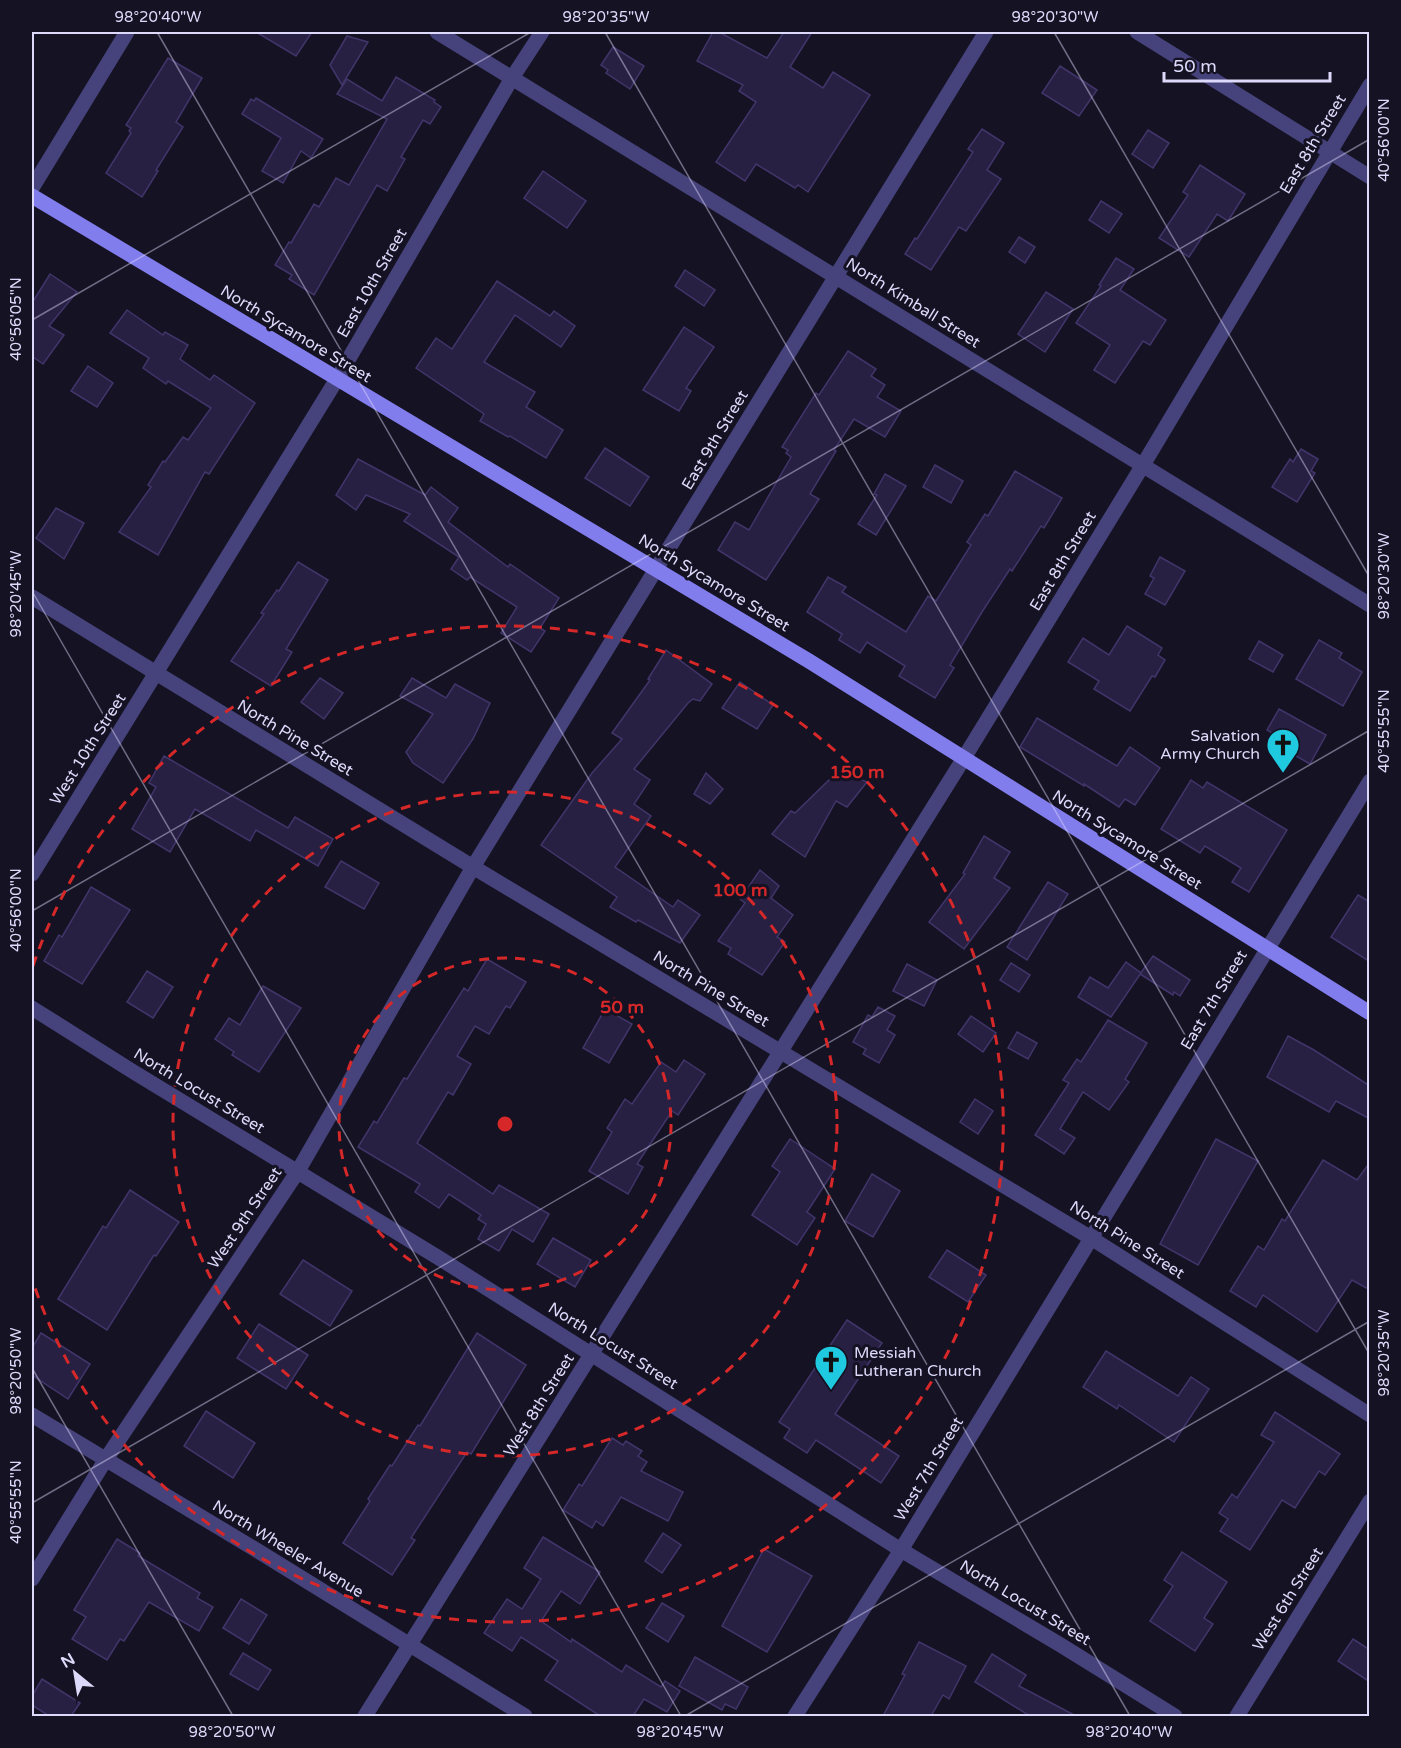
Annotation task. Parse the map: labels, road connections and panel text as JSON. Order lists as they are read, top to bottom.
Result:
{
  "streets": {
    "main road": ["North Sycamore Street"],
    "street": [
      "East 8th Street",
      "East 10th Street",
      "North Kimball Street",
      "East 9th Street",
      "North Pine Street",
      "West 10th Street",
      "East 7th Street",
      "North Locust Street",
      "West 9th Street",
      "West 8th Street",
      "West 7th Street",
      "North Wheeler Avenue",
      "West 6th Street"
    ]
  },
  "crossings": [
    ["East 8th Street", "North Kimball Street"],
    ["East 8th Street", "North Sycamore Street"],
    ["East 8th Street", "North Pine Street"],
    ["East 8th Street", "West 8th Street"],
    ["East 10th Street", "North Kimball Street"],
    ["East 10th Street", "North Sycamore Street"],
    ["East 10th Street", "North Pine Street"],
    ["East 10th Street", "West 10th Street"],
    ["North Kimball Street", "East 9th Street"],
    ["North Sycamore Street", "East 9th Street"],
    ["North Sycamore Street", "East 7th Street"],
    ["East 9th Street", "North Pine Street"],
    ["East 9th Street", "West 9th Street"],
    ["North Pine Street", "West 10th Street"],
    ["North Pine Street", "East 7th Street"],
    ["North Pine Street", "West 9th Street"],
    ["North Pine Street", "West 8th Street"],
    ["North Pine Street", "West 7th Street"],
    ["East 7th Street", "West 7th Street"],
    ["North Locust Street", "West 9th Street"],
    ["North Locust Street", "West 8th Street"],
    ["North Locust Street", "West 7th Street"],
    ["West 9th Street", "North Wheeler Avenue"],
    ["West 8th Street", "North Wheeler Avenue"]
  ],
  "places": {
    "church": ["Salvation Army Church", "Messiah Lutheran Church"]
  },
  "scale_bar": "50 m",
  "north": "top left",
  "coordinates": [
    "98°20'40\"W",
    "98°20'35\"W",
    "98°20'30\"W",
    "40°56'00\"N",
    "40°56'05\"N",
    "98°20'45\"W",
    "40°55'55\"N",
    "98°20'50\"W"
  ],
  "rings": ["150 m", "100 m", "50 m"]
}
